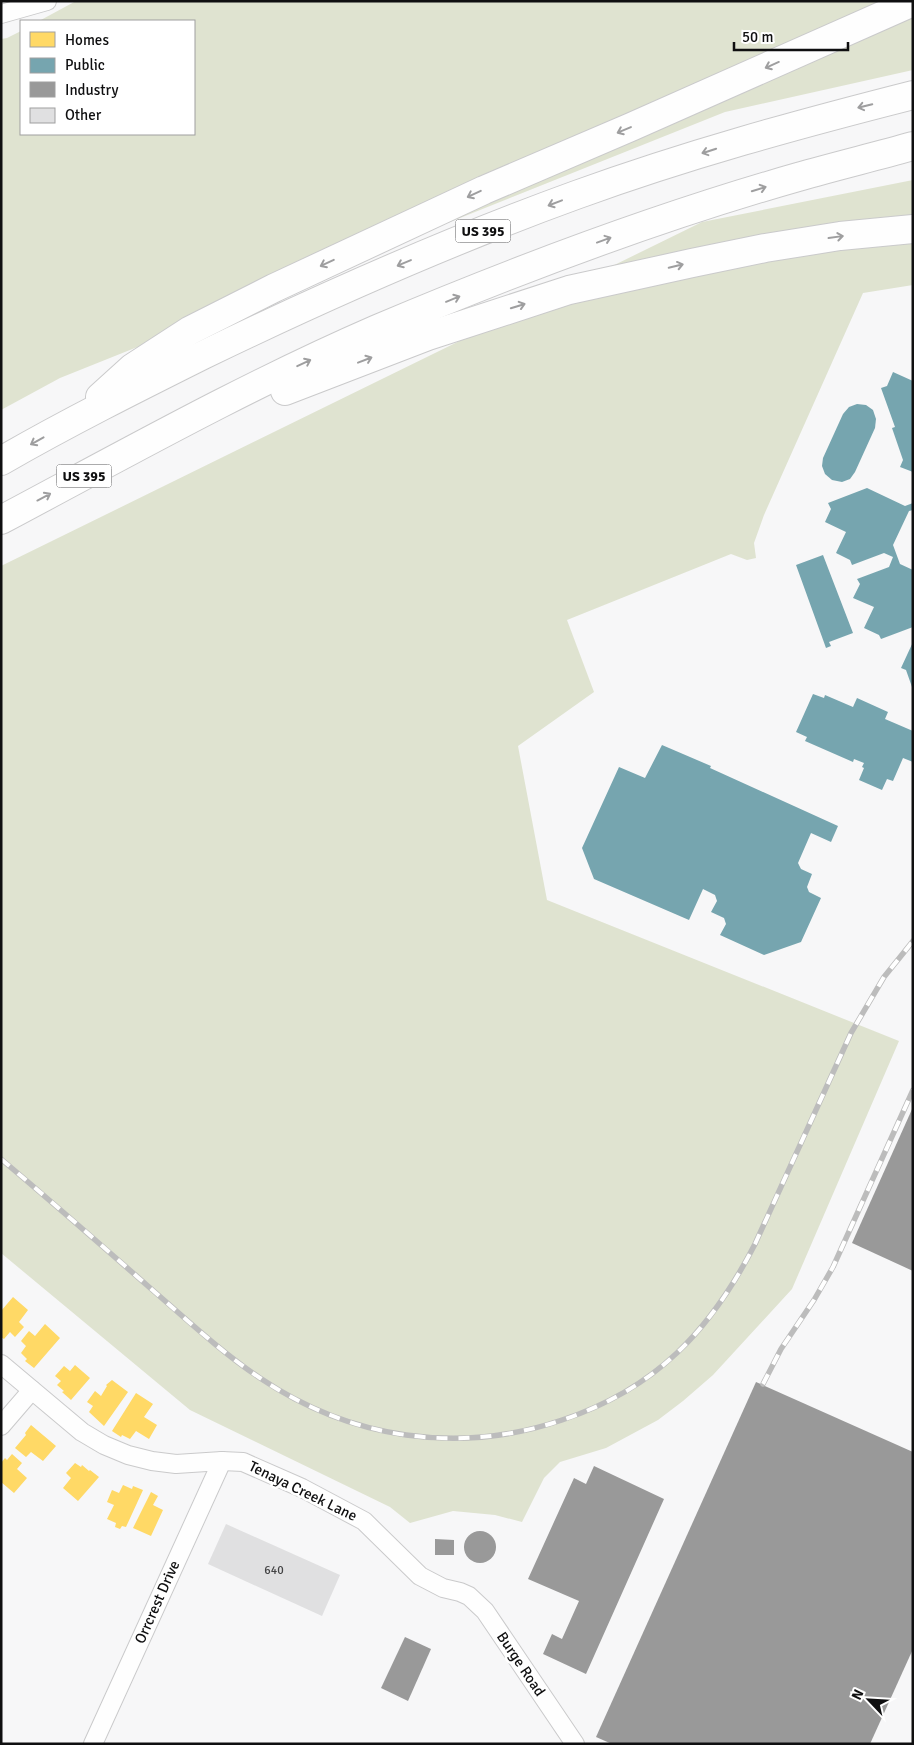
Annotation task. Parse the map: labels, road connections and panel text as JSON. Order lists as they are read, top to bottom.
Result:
{
  "streets": {
    "highway": ["US 395"],
    "street": ["Tenaya Creek Lane", "Orrcrest Drive", "Burge Road"]
  },
  "crossings": [
    ["Tenaya Creek Lane", "Orrcrest Drive"],
    ["Tenaya Creek Lane", "Burge Road"]
  ],
  "house_numbers": ["640"],
  "legend": [
    "Homes",
    "Public",
    "Industry",
    "Other"
  ],
  "scale_bar": "50 m",
  "north": "top left"
}
